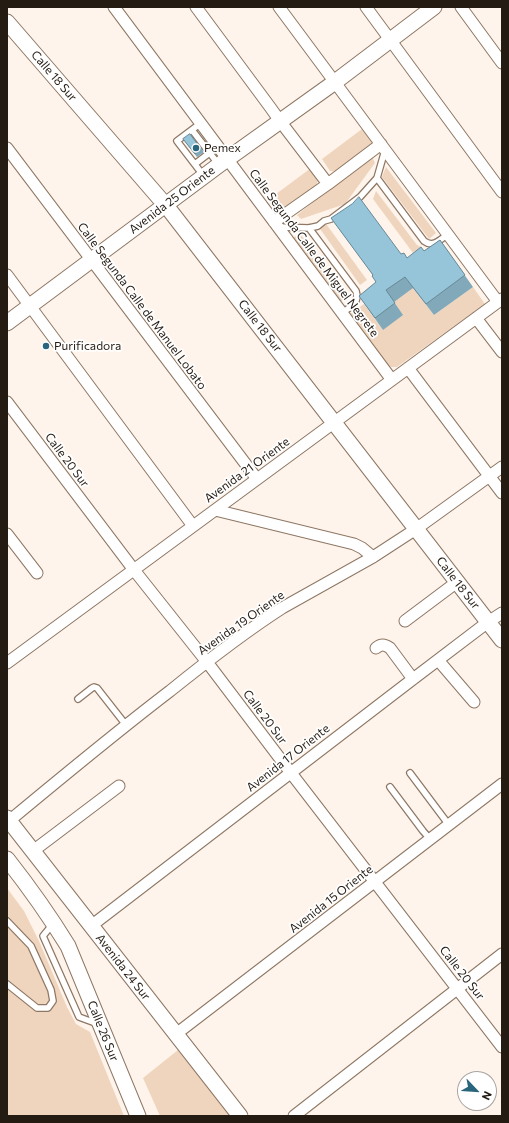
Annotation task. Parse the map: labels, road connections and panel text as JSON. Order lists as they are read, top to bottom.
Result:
{
  "streets": {
    "main road": [
      "Calle 18 Sur",
      "Avenida 25 Oriente",
      "Avenida 24 Sur",
      "Calle 26 Sur"
    ],
    "street": [
      "Calle Segunda Calle de Miguel Negrete",
      "Calle Segunda Calle de Manuel Lobato",
      "Calle 20 Sur",
      "Avenida 21 Oriente",
      "Avenida 19 Oriente",
      "Avenida 17 Oriente",
      "Avenida 15 Oriente"
    ]
  },
  "crossings": [
    ["Calle 18 Sur", "Avenida 25 Oriente"],
    ["Calle 18 Sur", "Avenida 21 Oriente"],
    ["Calle 18 Sur", "Avenida 19 Oriente"],
    ["Calle 18 Sur", "Avenida 17 Oriente"],
    ["Avenida 25 Oriente", "Calle Segunda Calle de Miguel Negrete"],
    ["Avenida 25 Oriente", "Calle Segunda Calle de Manuel Lobato"],
    ["Calle Segunda Calle de Miguel Negrete", "Avenida 21 Oriente"],
    ["Calle Segunda Calle de Manuel Lobato", "Avenida 21 Oriente"],
    ["Calle 20 Sur", "Avenida 21 Oriente"],
    ["Calle 20 Sur", "Avenida 19 Oriente"],
    ["Calle 20 Sur", "Avenida 17 Oriente"],
    ["Calle 20 Sur", "Avenida 15 Oriente"],
    ["Avenida 19 Oriente", "Avenida 24 Sur"],
    ["Avenida 17 Oriente", "Avenida 24 Sur"],
    ["Avenida 15 Oriente", "Avenida 24 Sur"]
  ],
  "places": ["Pemex", "Purificadora"],
  "north": "bottom right"
}
